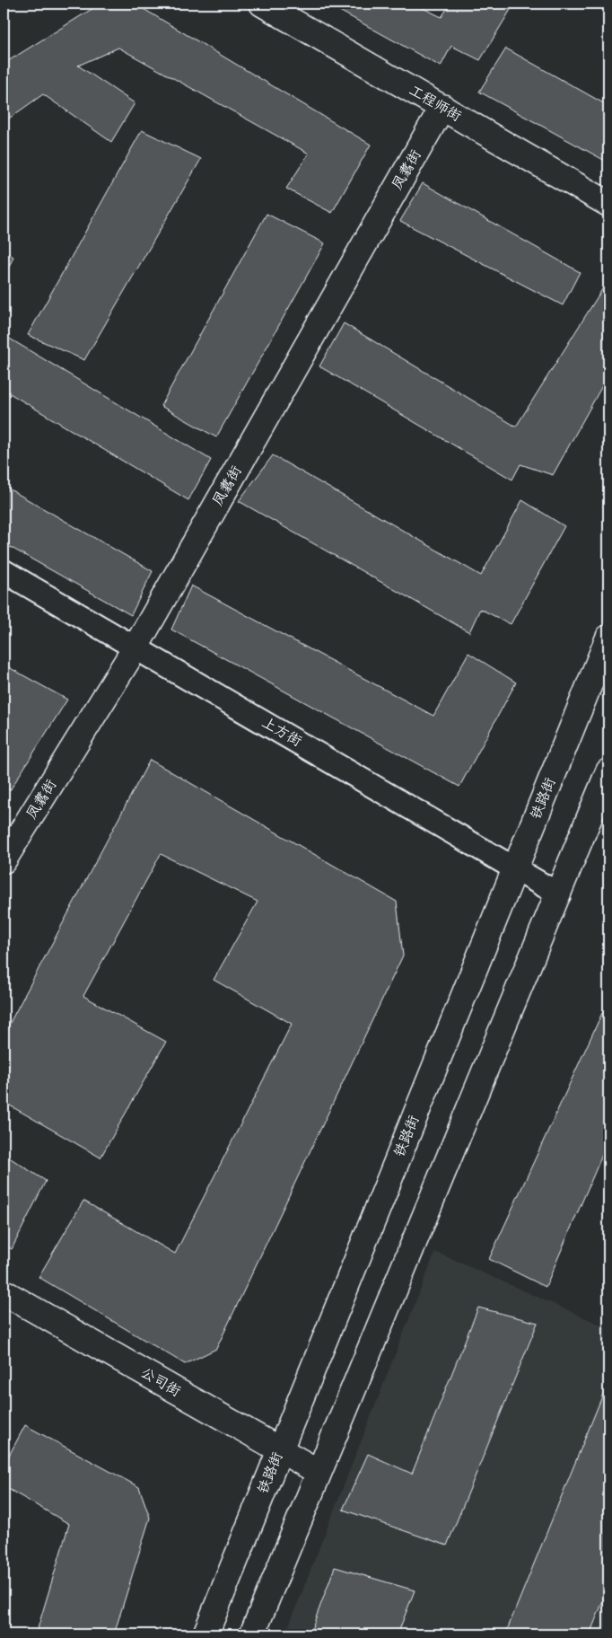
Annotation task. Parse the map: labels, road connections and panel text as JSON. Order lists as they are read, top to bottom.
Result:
{
  "streets": {
    "main road": [
      "工程师街",
      "凤翥街",
      "铁路街",
      "公司街"
    ],
    "street": ["上方街"]
  },
  "crossings": [
    ["工程师街", "凤翥街"],
    ["凤翥街", "上方街"],
    ["上方街", "铁路街"],
    ["铁路街", "公司街"]
  ]
}
